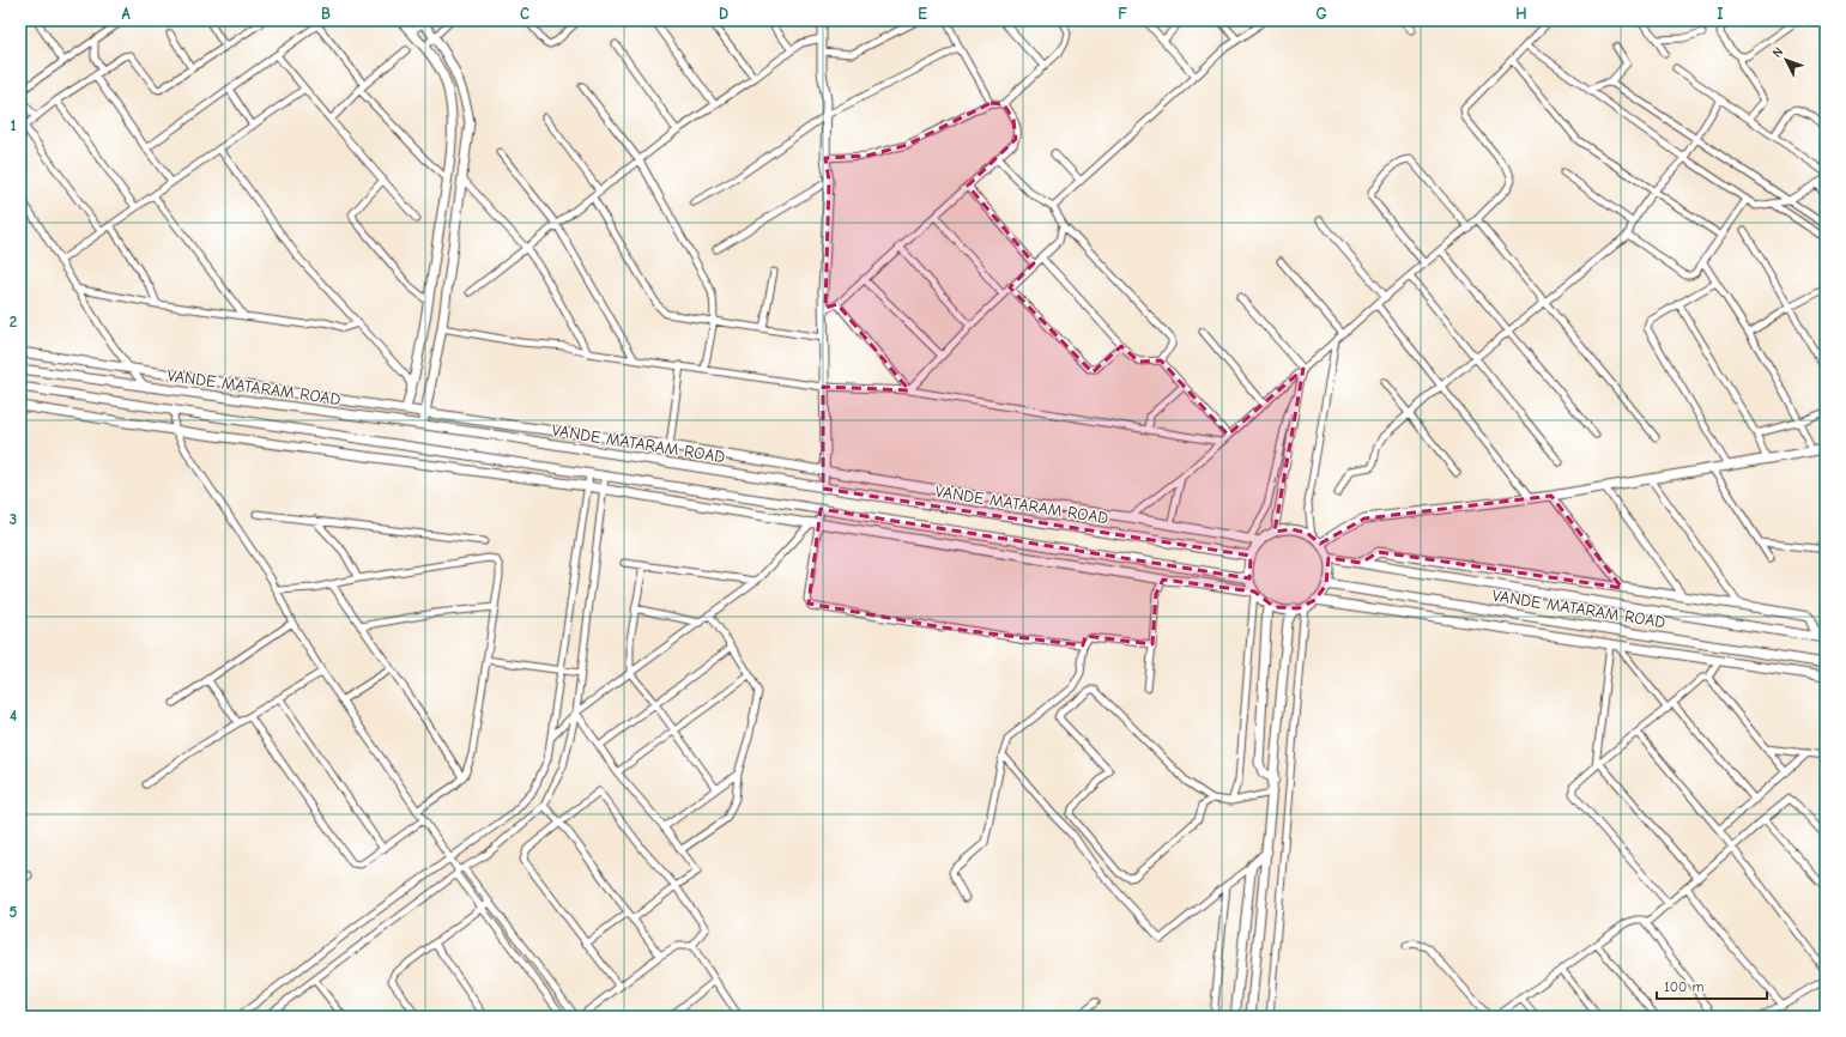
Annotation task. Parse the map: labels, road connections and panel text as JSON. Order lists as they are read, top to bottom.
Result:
{
  "streets": {
    "street": ["VANDE MATARAM ROAD"]
  },
  "scale_bar": "100 m",
  "north": "top left",
  "grid": {
    "columns": [
      "A",
      "B",
      "C",
      "D",
      "E",
      "F",
      "G",
      "H",
      "I"
    ],
    "rows": [
      "1",
      "2",
      "3",
      "4",
      "5"
    ]
  }
}
